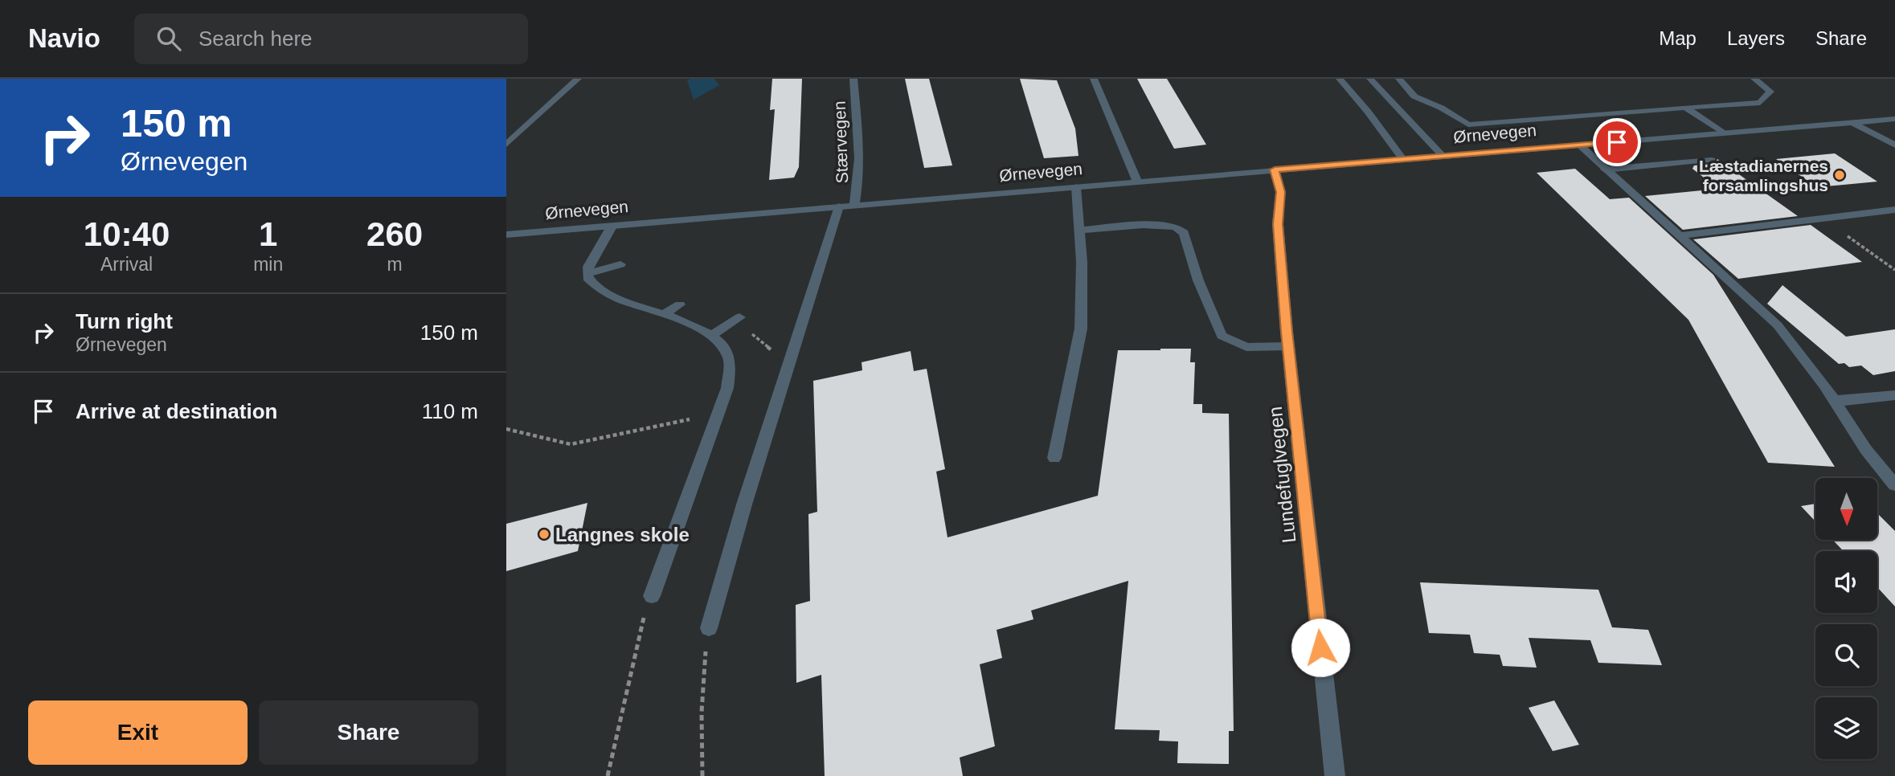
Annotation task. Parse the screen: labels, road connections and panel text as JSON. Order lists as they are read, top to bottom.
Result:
{
  "streets": {
    "street": ["Ørnevegen", "Stærvegen", "Lundefuglvegen"]
  },
  "crossings": [
    ["Ørnevegen", "Stærvegen"],
    ["Ørnevegen", "Lundefuglvegen"]
  ],
  "places": ["Læstadianernes forsamlingshus", "Langnes skole"],
  "north": "bottom",
  "page": {
    "header": "Navio",
    "search": "Search here",
    "nav": ["Map", "Layers", "Share"],
    "turn": ["150 m", "Ørnevegen"],
    "eta": [
      "10:40",
      "Arrival",
      "1",
      "min",
      "260",
      "m"
    ],
    "list": [
      {
        "name": "Turn right",
        "note": "Ørnevegen",
        "value": "150 m"
      },
      {
        "name": "Arrive at destination",
        "value": "110 m"
      }
    ],
    "buttons": ["Exit", "Share"]
  }
}
